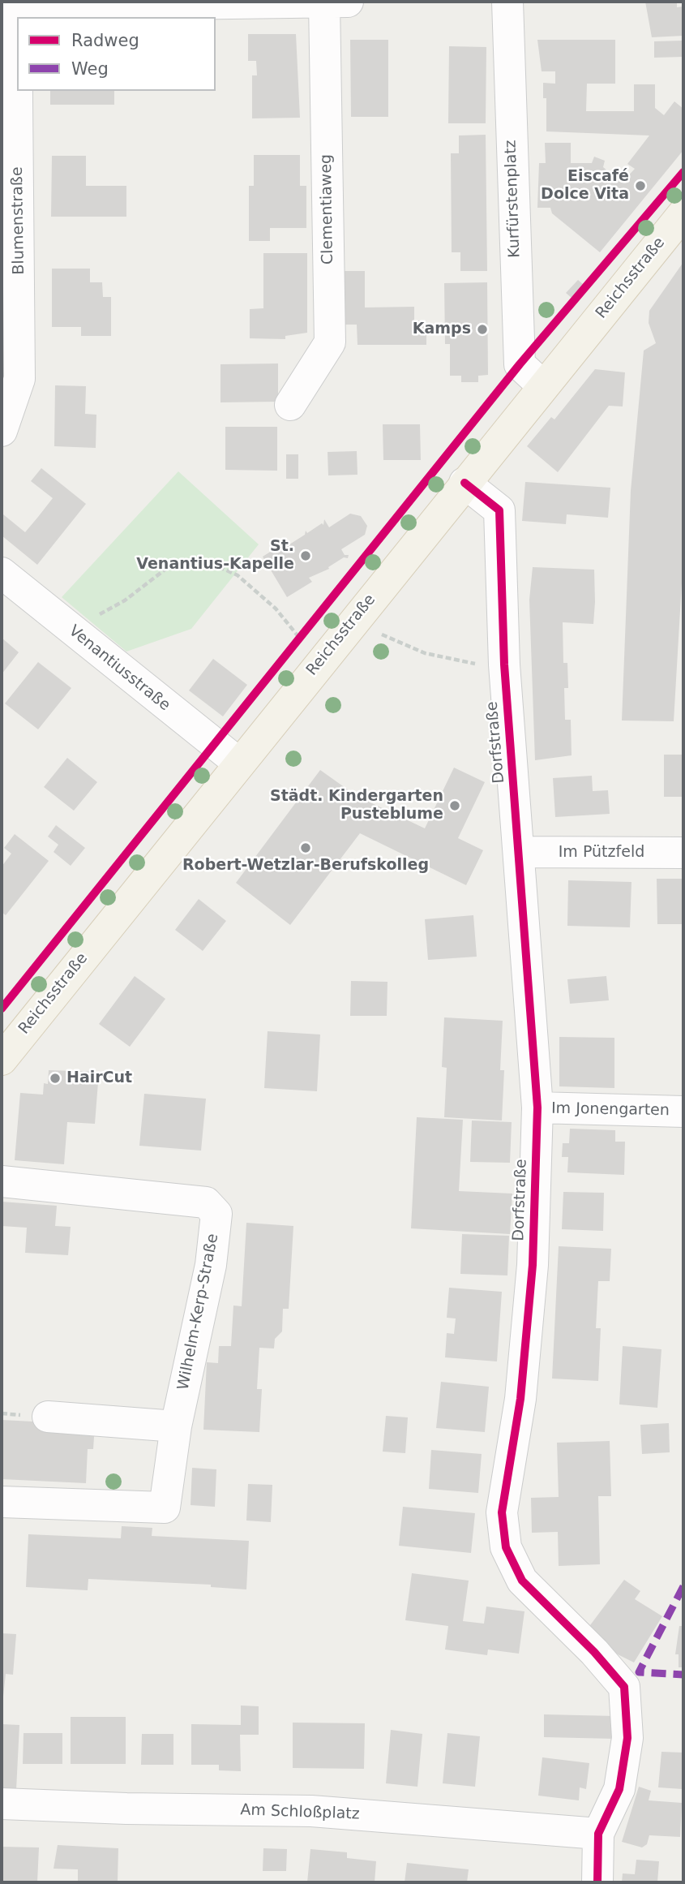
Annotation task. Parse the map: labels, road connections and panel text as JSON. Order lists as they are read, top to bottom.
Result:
{
  "streets": {
    "main road": ["Reichsstraße"],
    "street": [
      "Kurfürstenplatz",
      "Clementiaweg",
      "Blumenstraße",
      "Venantiusstraße",
      "Dorfstraße",
      "Im Pützfeld",
      "Im Jonengarten",
      "Wilhelm-Kerp-Straße",
      "Am Schloßplatz"
    ]
  },
  "crossings": [
    ["Kurfürstenplatz", "Reichsstraße"],
    ["Reichsstraße", "Venantiusstraße"],
    ["Reichsstraße", "Dorfstraße"],
    ["Dorfstraße", "Im Pützfeld"],
    ["Dorfstraße", "Im Jonengarten"],
    ["Dorfstraße", "Am Schloßplatz"]
  ],
  "places": [
    "Eiscafé Dolce Vita",
    "Kamps",
    "St. Venantius-Kapelle",
    "Städt. Kindergarten Pusteblume",
    "Robert-Wetzlar-Berufskolleg",
    "HairCut"
  ],
  "legend": ["Radweg", "Weg"]
}
